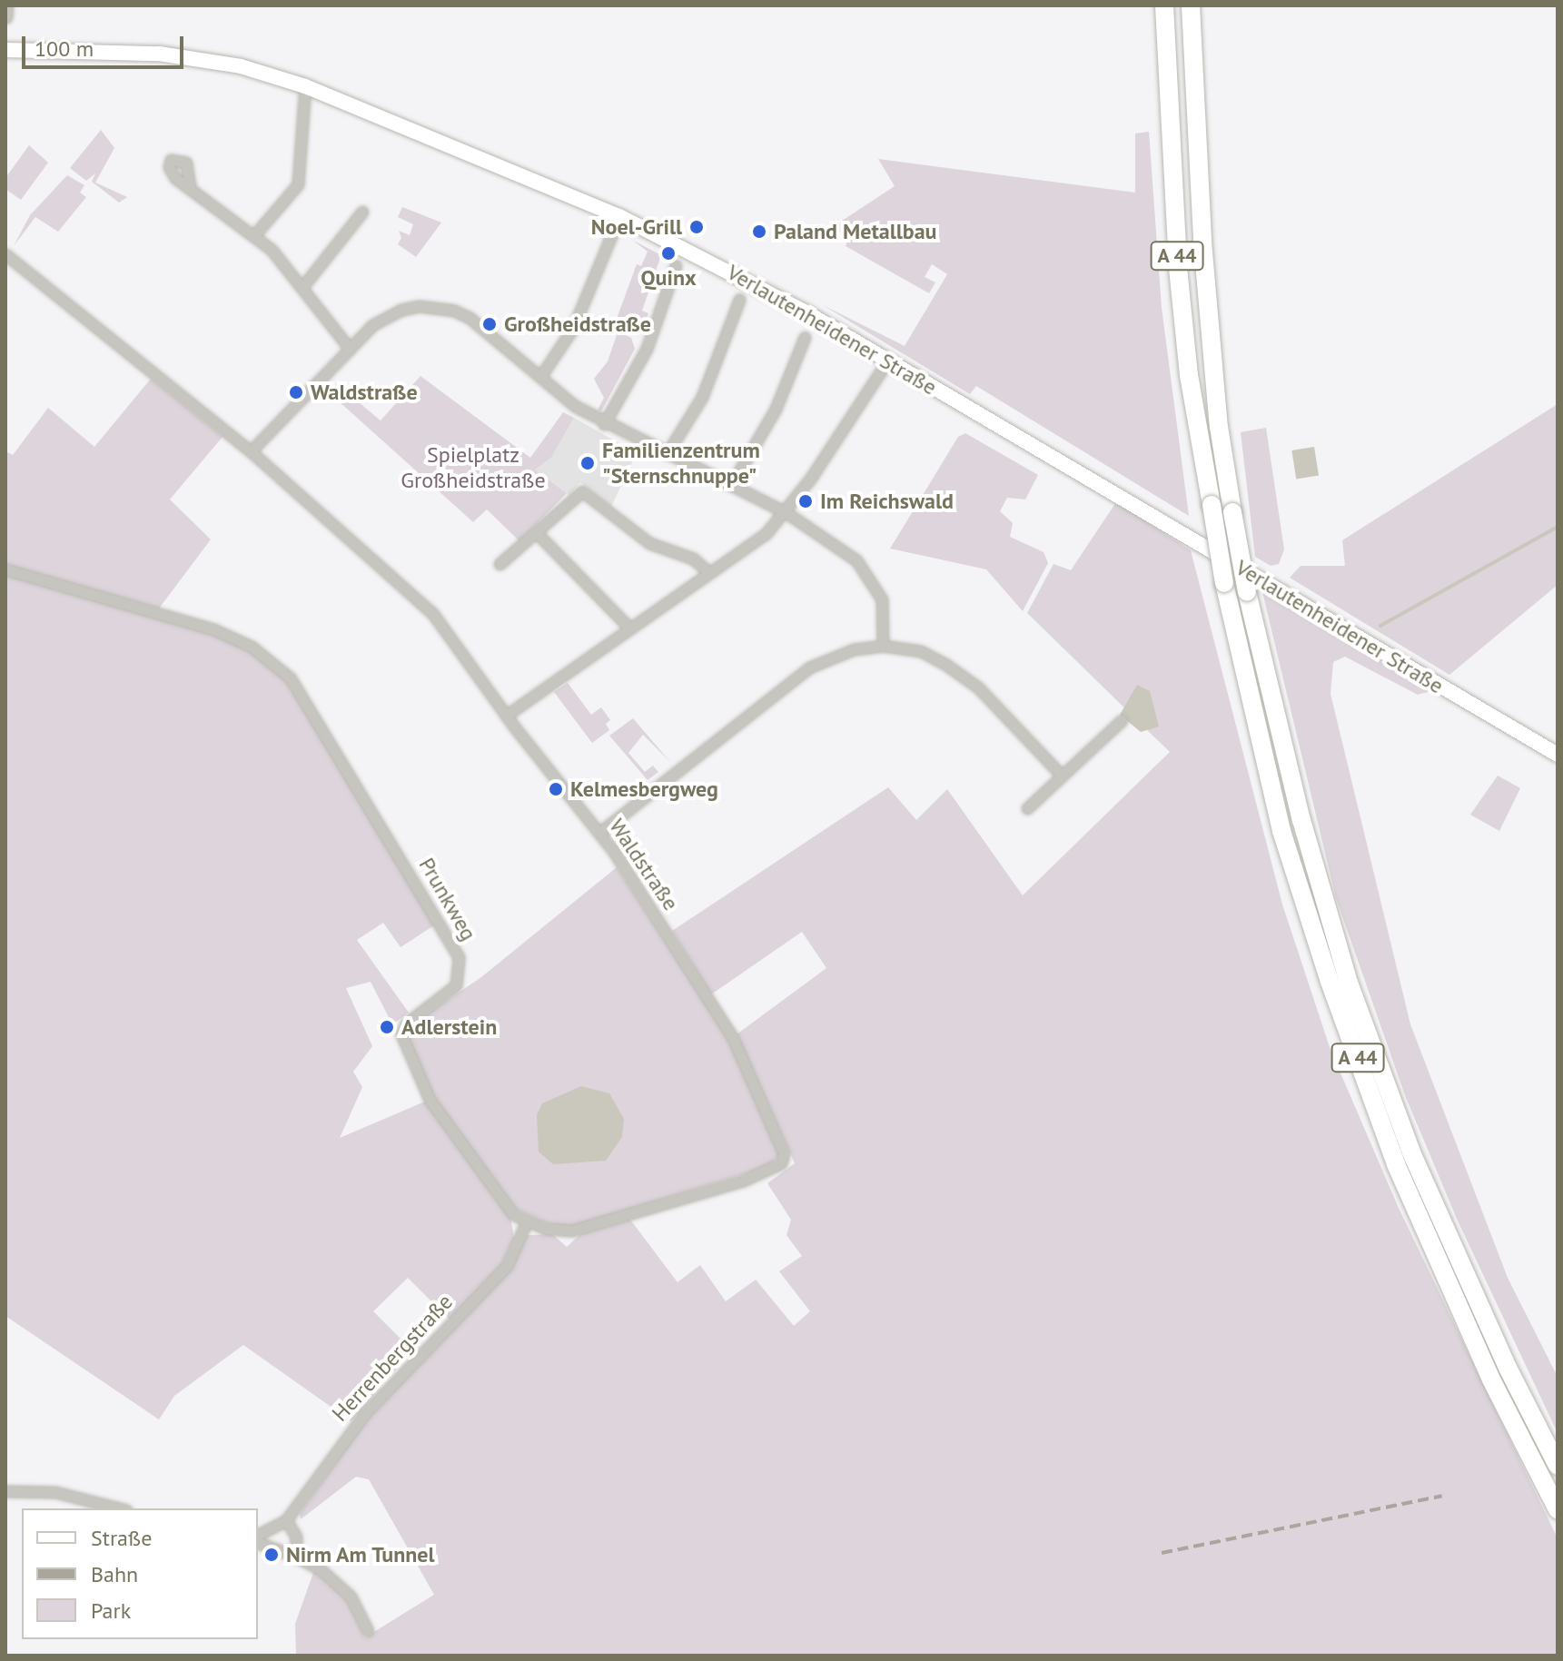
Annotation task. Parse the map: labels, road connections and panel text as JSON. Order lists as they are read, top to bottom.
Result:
{
  "streets": {
    "highway": ["A 44"],
    "main road": ["Verlautenheidener Straße"],
    "street": ["Waldstraße", "Prunkweg", "Herrenbergstraße"]
  },
  "crossings": [
    ["Waldstraße", "Prunkweg"],
    ["Waldstraße", "Herrenbergstraße"],
    ["Prunkweg", "Herrenbergstraße"]
  ],
  "parks": ["Spielplatz Großheidstraße"],
  "places": [
    "Noel-Grill",
    "Paland Metallbau",
    "Quinx",
    "Großheidstraße",
    "Waldstraße",
    "Familienzentrum \"Sternschnuppe\"",
    "Im Reichswald",
    "Kelmesbergweg",
    "Adlerstein",
    "Nirm Am Tunnel"
  ],
  "legend": ["Straße", "Bahn", "Park"],
  "scale_bar": "100 m"
}
